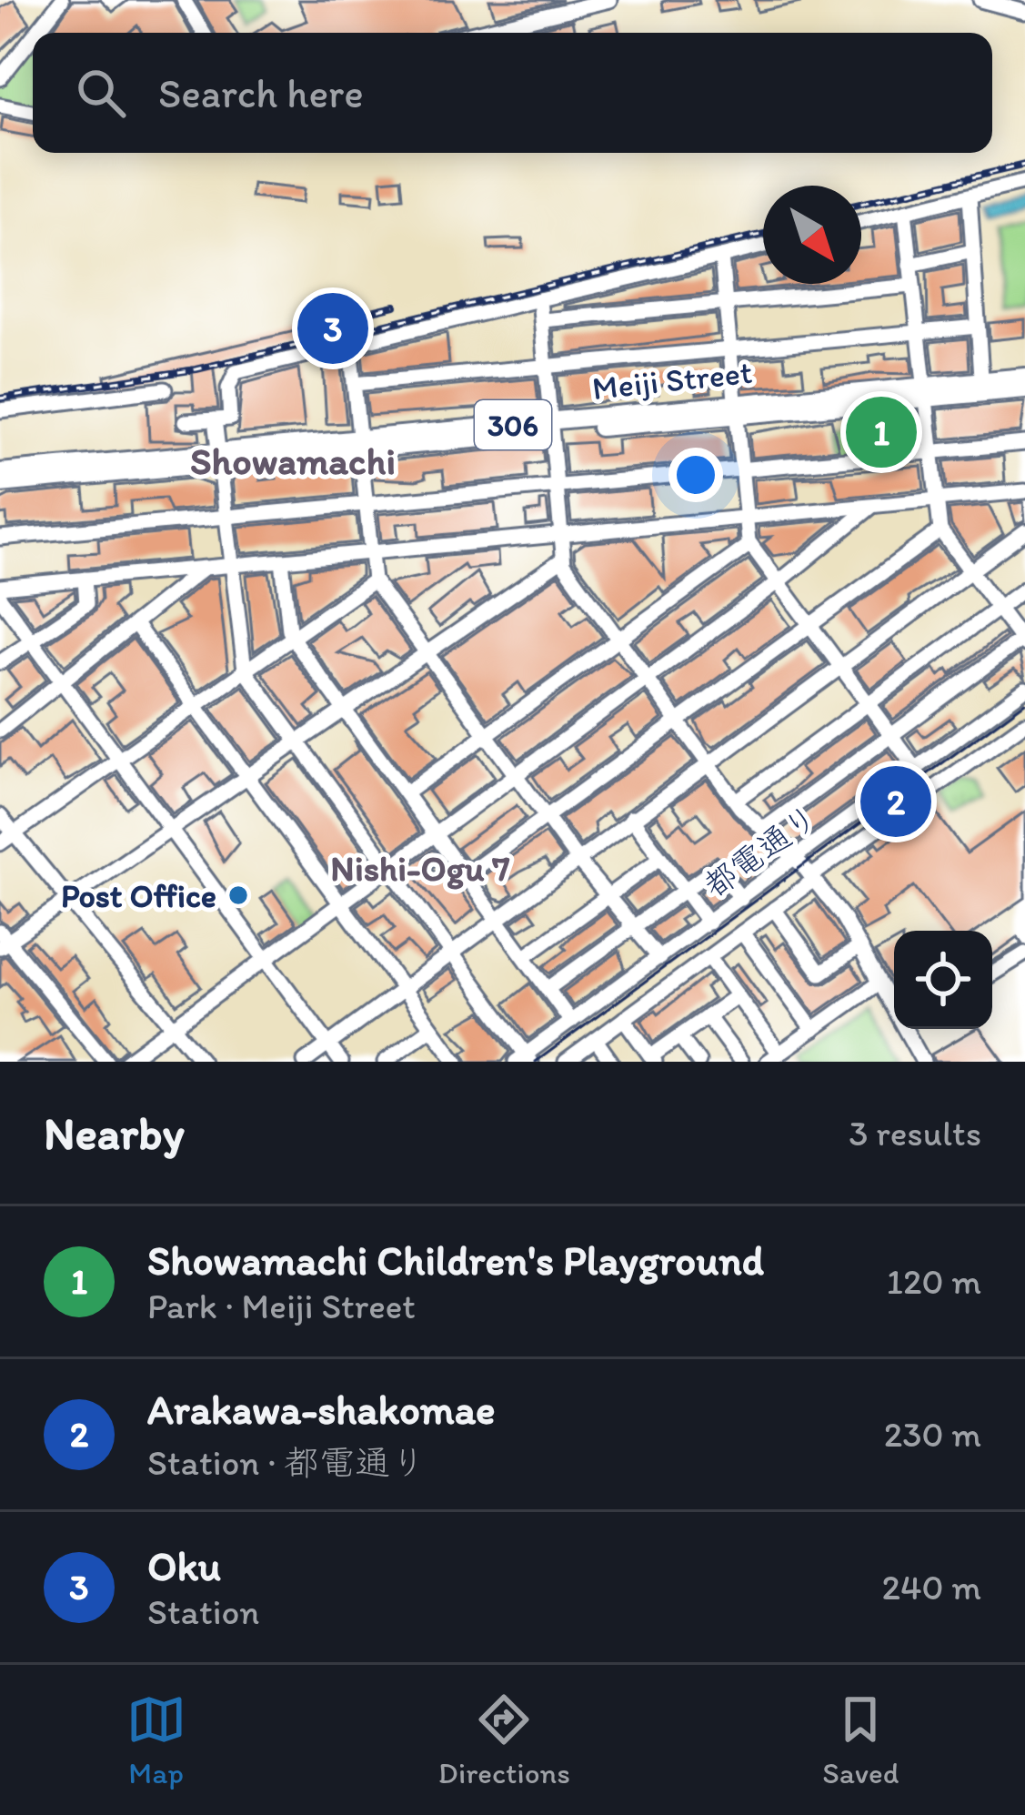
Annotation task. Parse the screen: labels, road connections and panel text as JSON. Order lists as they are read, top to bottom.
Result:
{
  "streets": {
    "main road": ["Meiji Street", "306"],
    "street": ["都電通り"]
  },
  "districts": ["Showamachi", "Nishi-Ogu 7"],
  "places": ["Post Office"],
  "north": "bottom right",
  "page": {
    "search": "Search here",
    "pins": ["3", "1", "2"],
    "heading": ["Nearby", "3 results"],
    "list": [
      {
        "mark": "1",
        "name": "Showamachi Children's Playground",
        "note": "Park · Meiji Street",
        "value": "120 m"
      },
      {
        "mark": "2",
        "name": "Arakawa-shakomae",
        "note": "Station · 都電通り",
        "value": "230 m"
      },
      {
        "mark": "3",
        "name": "Oku",
        "note": "Station",
        "value": "240 m"
      }
    ],
    "nav": ["Map", "Directions", "Saved"]
  }
}
